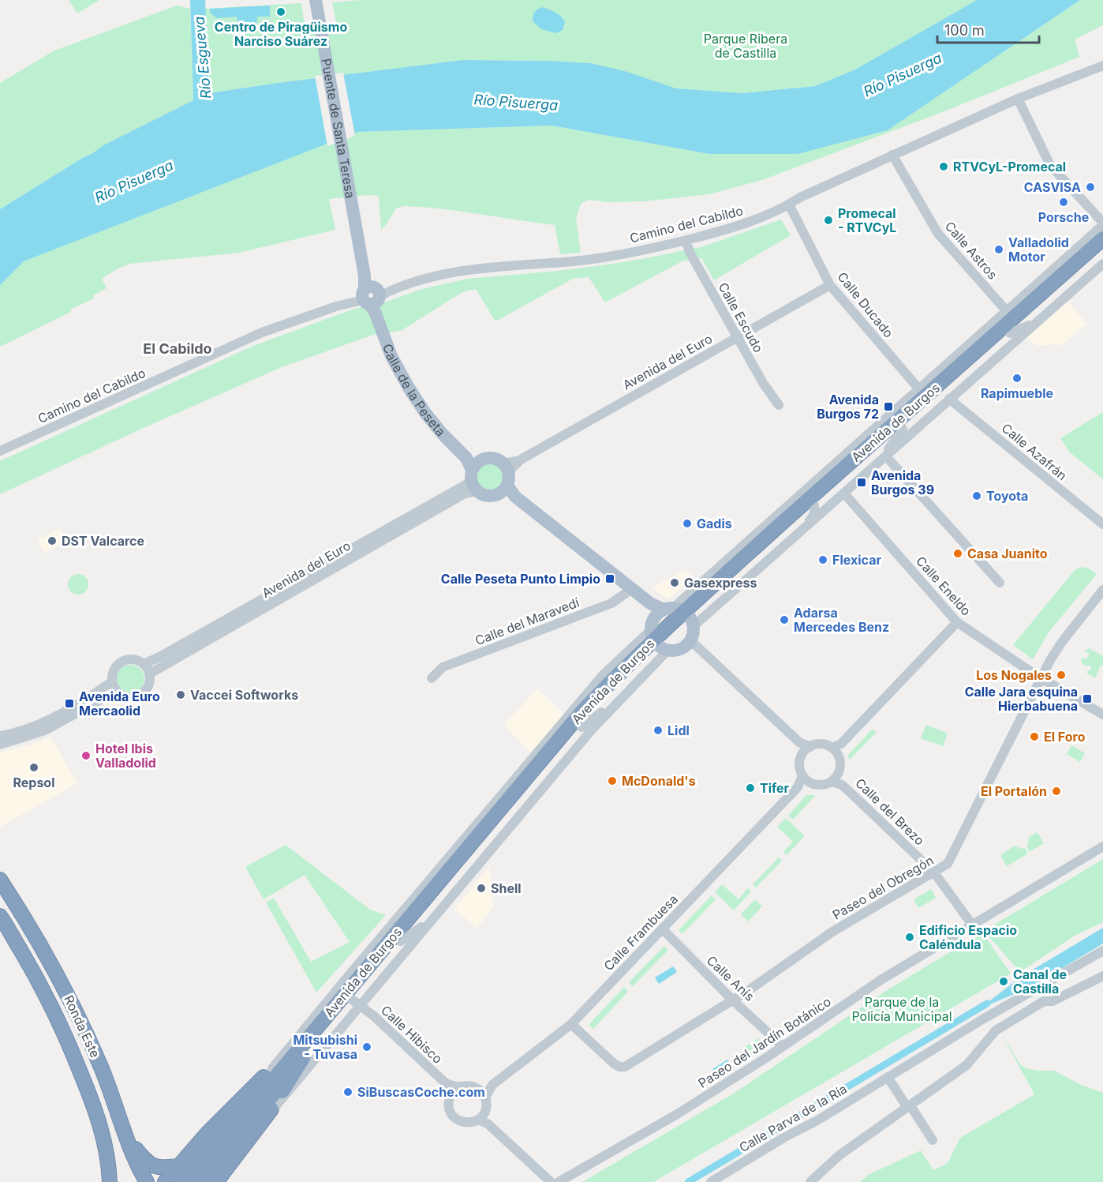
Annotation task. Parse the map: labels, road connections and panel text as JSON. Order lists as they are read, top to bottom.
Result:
{
  "streets": {
    "highway": ["Avenida de Burgos", "Ronda Este"],
    "main road": ["Puente de Santa Teresa", "Calle de la Peseta"],
    "street": [
      "Camino del Cabildo",
      "Calle Astros",
      "Calle Ducado",
      "Calle Escudo",
      "Avenida del Euro",
      "Calle Azafrán",
      "Calle Eneldo",
      "Calle del Maravedí",
      "Calle del Brezo",
      "Paseo del Obregón",
      "Calle Frambuesa",
      "Calle Anís",
      "Calle Hibisco",
      "Paseo del Jardín Botánico",
      "Calle Parva de la Ría"
    ]
  },
  "crossings": [
    ["Puente de Santa Teresa", "Calle de la Peseta"],
    ["Camino del Cabildo", "Calle Astros"],
    ["Camino del Cabildo", "Calle Ducado"],
    ["Camino del Cabildo", "Calle Escudo"],
    ["Camino del Cabildo", "Calle de la Peseta"],
    ["Calle Astros", "Avenida de Burgos"],
    ["Calle Ducado", "Avenida del Euro"],
    ["Calle Ducado", "Avenida de Burgos"],
    ["Calle Escudo", "Avenida del Euro"],
    ["Avenida del Euro", "Calle de la Peseta"],
    ["Avenida de Burgos", "Calle Azafrán"],
    ["Avenida de Burgos", "Calle Eneldo"],
    ["Avenida de Burgos", "Calle Hibisco"],
    ["Calle Eneldo", "Paseo del Obregón"],
    ["Calle del Brezo", "Paseo del Obregón"],
    ["Calle del Brezo", "Calle Frambuesa"],
    ["Calle del Brezo", "Paseo del Jardín Botánico"],
    ["Paseo del Obregón", "Calle Frambuesa"],
    ["Paseo del Obregón", "Calle Anís"],
    ["Calle Frambuesa", "Calle Anís"],
    ["Calle Frambuesa", "Calle Hibisco"],
    ["Calle Anís", "Paseo del Jardín Botánico"]
  ],
  "districts": ["El Cabildo"],
  "water": ["Río Esgueva", "Río Pisuerga"],
  "parks": ["Parque Ribera de Castilla", "Parque de la Policía Municipal"],
  "places": {
    "other": [
      "Centro de Piragüismo Narciso Suárez",
      "RTVCyL-Promecal",
      "CASVISA",
      "Porsche",
      "Promecal - RTVCyL",
      "Valladolid Motor",
      "Rapimueble",
      "Toyota",
      "Gadis",
      "DST Valcarce",
      "Casa Juanito",
      "Flexicar",
      "Gasexpress",
      "Adarsa Mercedes Benz",
      "Los Nogales",
      "Vaccei Softworks",
      "Lidl",
      "El Foro",
      "Hotel Ibis Valladolid",
      "Repsol",
      "McDonald's",
      "Tifer",
      "El Portalón",
      "Shell",
      "Edificio Espacio Caléndula",
      "Canal de Castilla",
      "Mitsubishi - Tuvasa",
      "SiBuscasCoche.com"
    ],
    "transit": [
      "Avenida Burgos 72",
      "Avenida Burgos 39",
      "Calle Peseta Punto Limpio",
      "Calle Jara esquina Hierbabuena",
      "Avenida Euro Mercaolid"
    ]
  },
  "scale_bar": "100 m"
}
